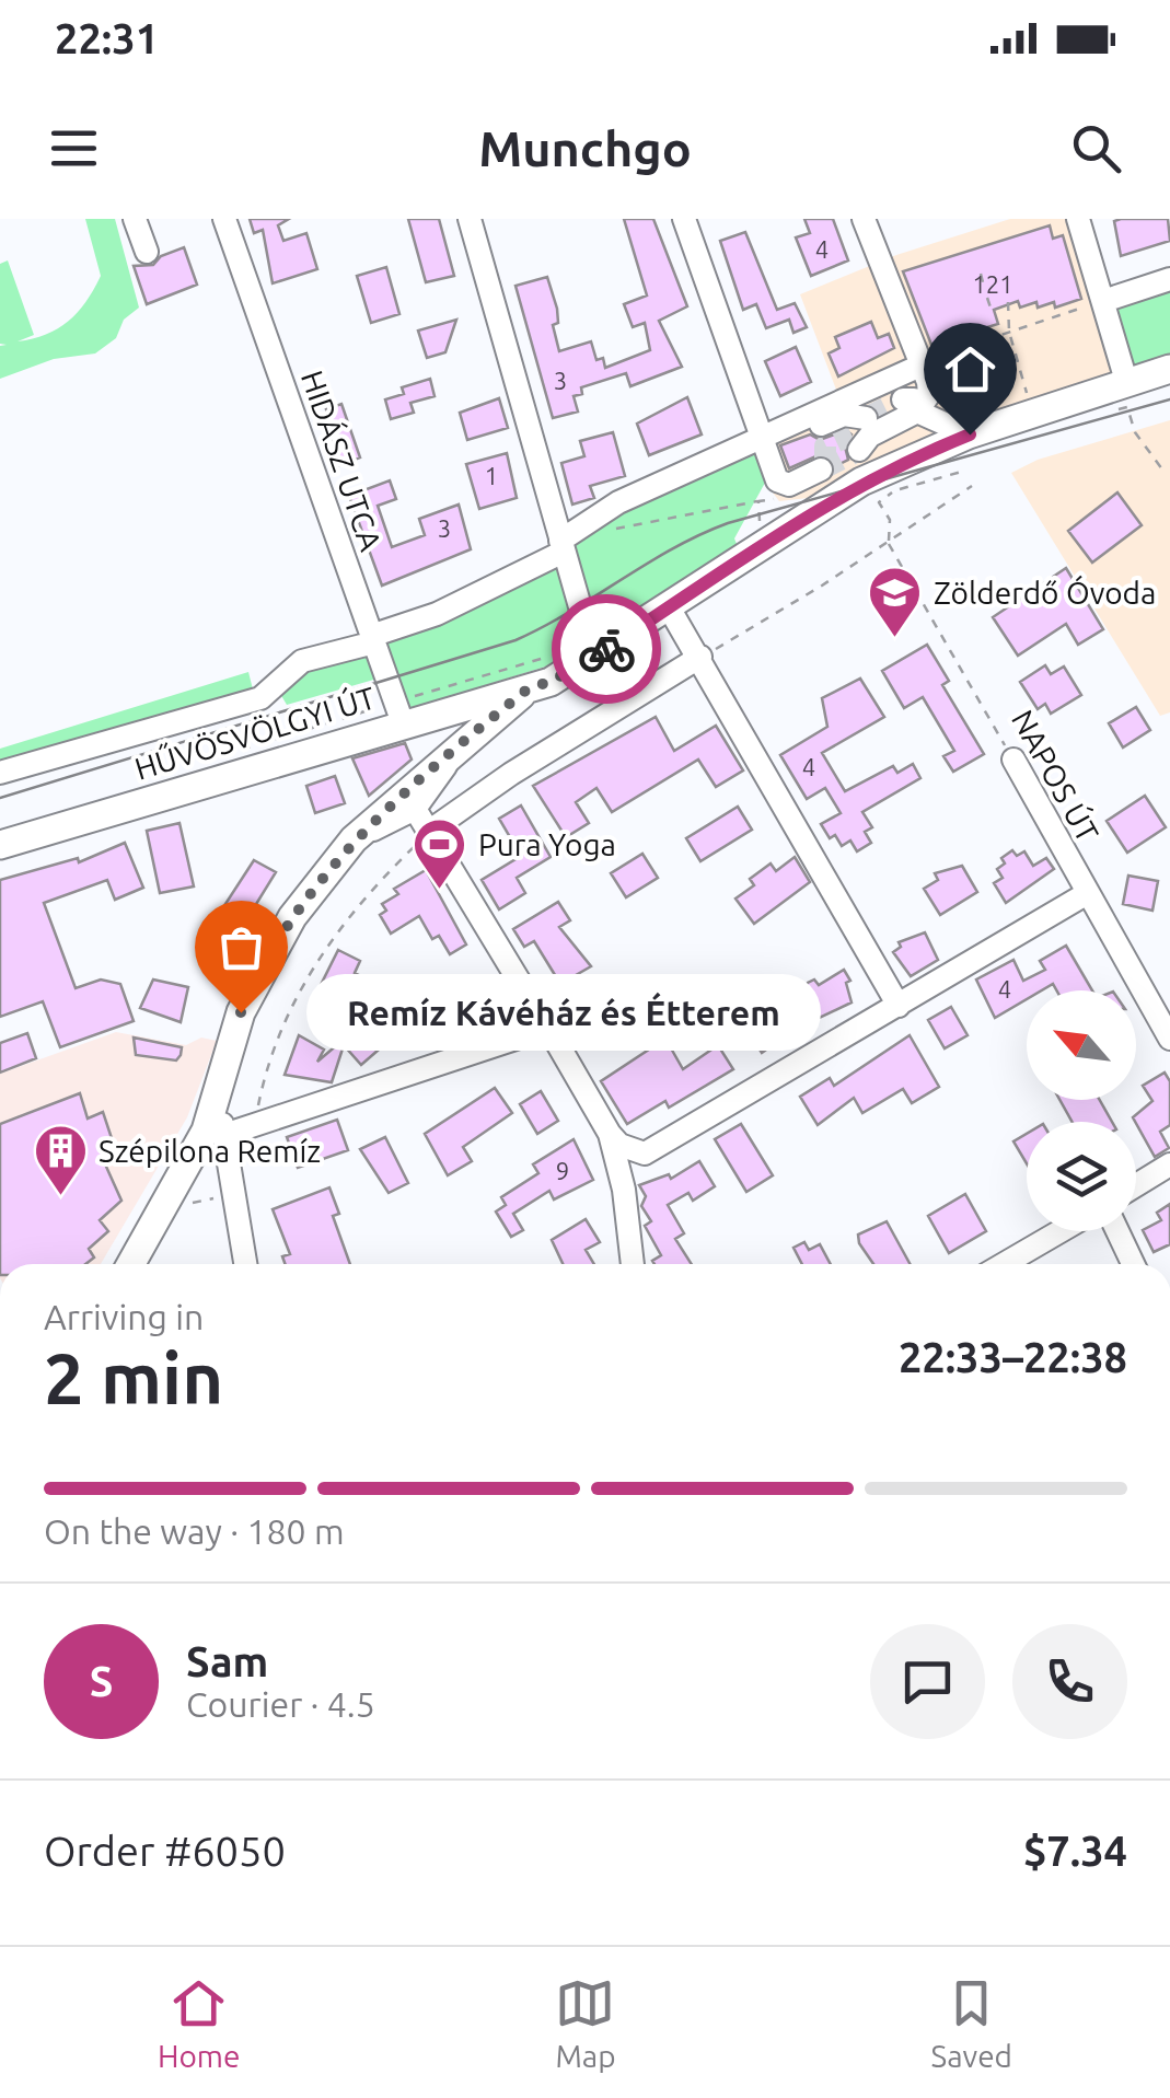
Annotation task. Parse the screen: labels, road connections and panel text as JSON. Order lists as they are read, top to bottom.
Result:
{
  "streets": {
    "main road": ["HŰVÖSVÖLGYI ÚT"],
    "street": ["HIDÁSZ UTCA", "NAPOS ÚT"]
  },
  "crossings": [
    ["HIDÁSZ UTCA", "HŰVÖSVÖLGYI ÚT"]
  ],
  "places": {
    "school or university": ["Zölderdő Óvoda"],
    "sports": ["Pura Yoga"],
    "other": ["Remíz Kávéház és Étterem"],
    "building": ["Szépilona Remíz"]
  },
  "house_numbers": [
    "4",
    "121",
    "3",
    "1",
    "3",
    "4",
    "4",
    "9"
  ],
  "north": "top left",
  "page": {
    "status": "22:31",
    "header": "Munchgo",
    "bubble": "Remíz Kávéház és Étterem",
    "heading": ["2 min", "Arriving in", "22:33–22:38"],
    "panel": [
      "Sam",
      "Courier · 4.5",
      "Order #6050",
      "$7.34"
    ],
    "bar": "On the way · 180 m",
    "round": "S",
    "tabs": ["Home", "Map", "Saved"]
  }
}
